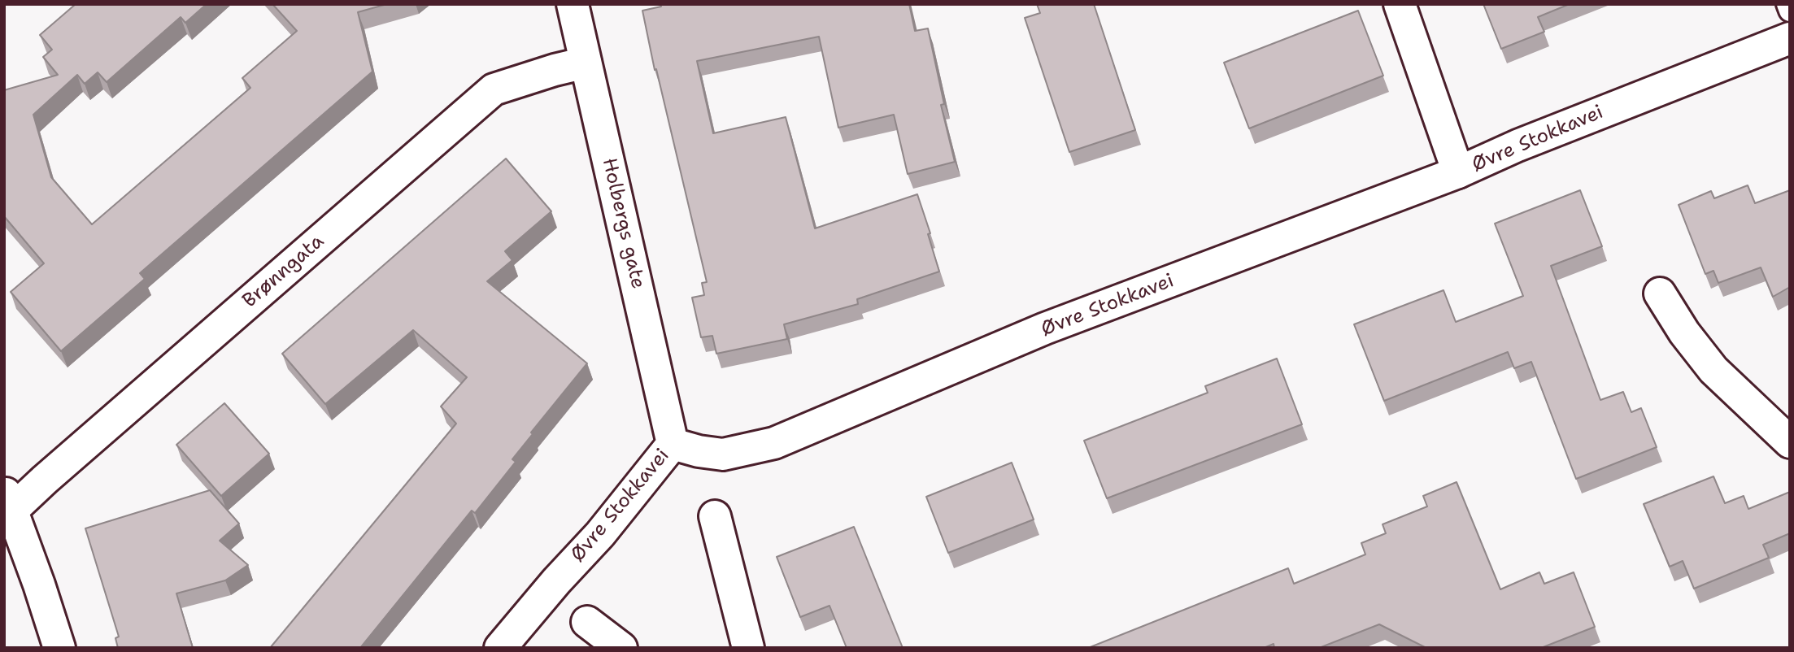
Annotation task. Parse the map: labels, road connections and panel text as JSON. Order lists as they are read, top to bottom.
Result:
{
  "streets": {
    "main road": ["Øvre Stokkavei", "Holbergs gate", "Brønngata"]
  },
  "crossings": [
    ["Øvre Stokkavei", "Holbergs gate"],
    ["Holbergs gate", "Brønngata"]
  ]
}
